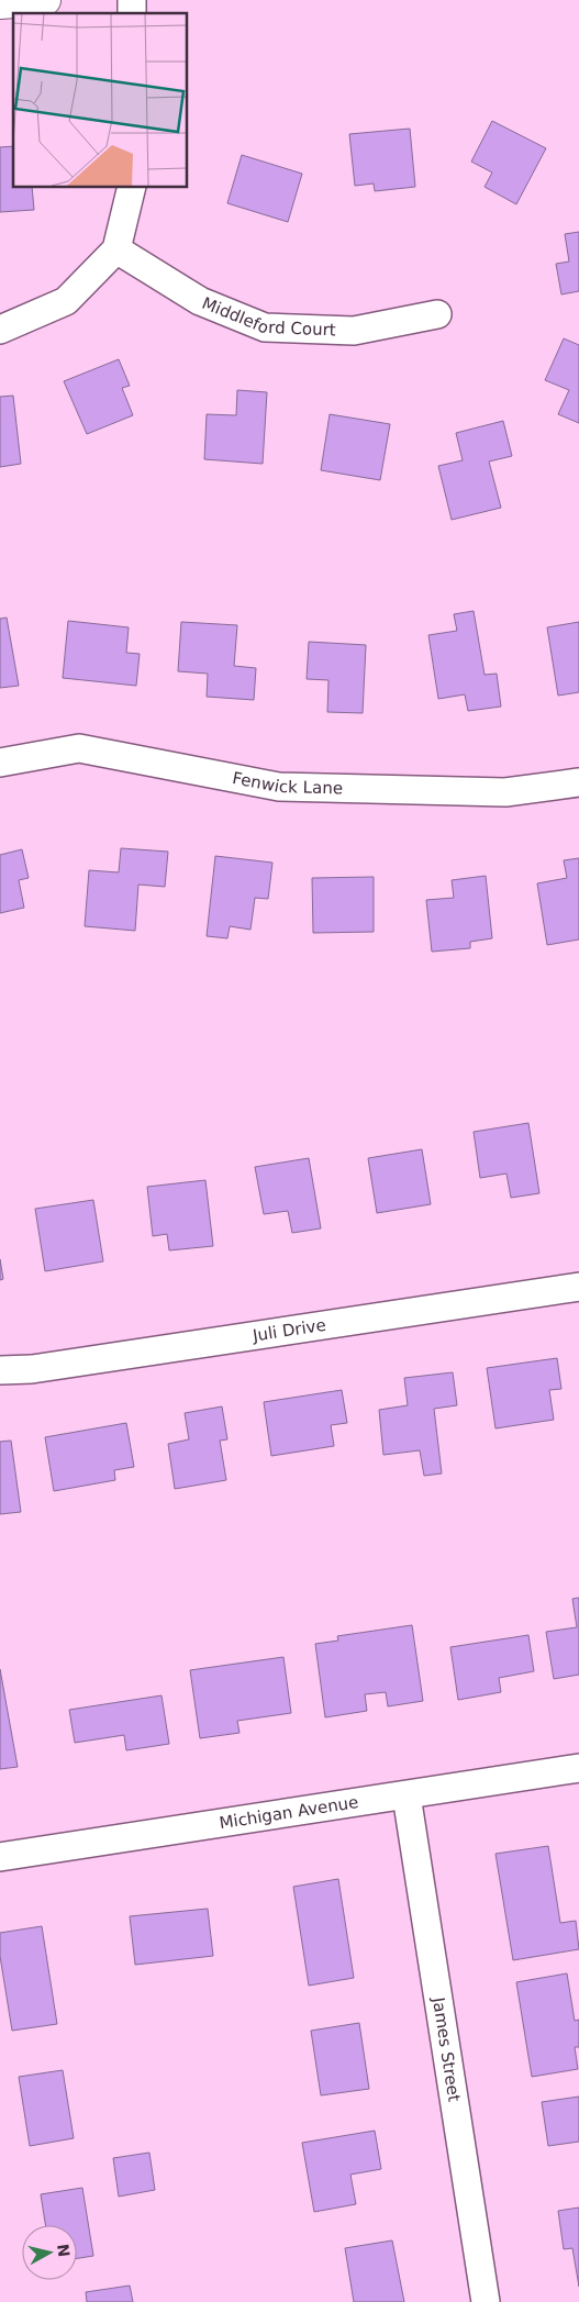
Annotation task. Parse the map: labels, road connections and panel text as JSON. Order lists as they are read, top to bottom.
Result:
{
  "streets": {
    "street": [
      "Middleford Court",
      "Fenwick Lane",
      "Juli Drive",
      "Michigan Avenue",
      "James Street"
    ]
  },
  "crossings": [
    ["Michigan Avenue", "James Street"]
  ],
  "north": "right"
}
